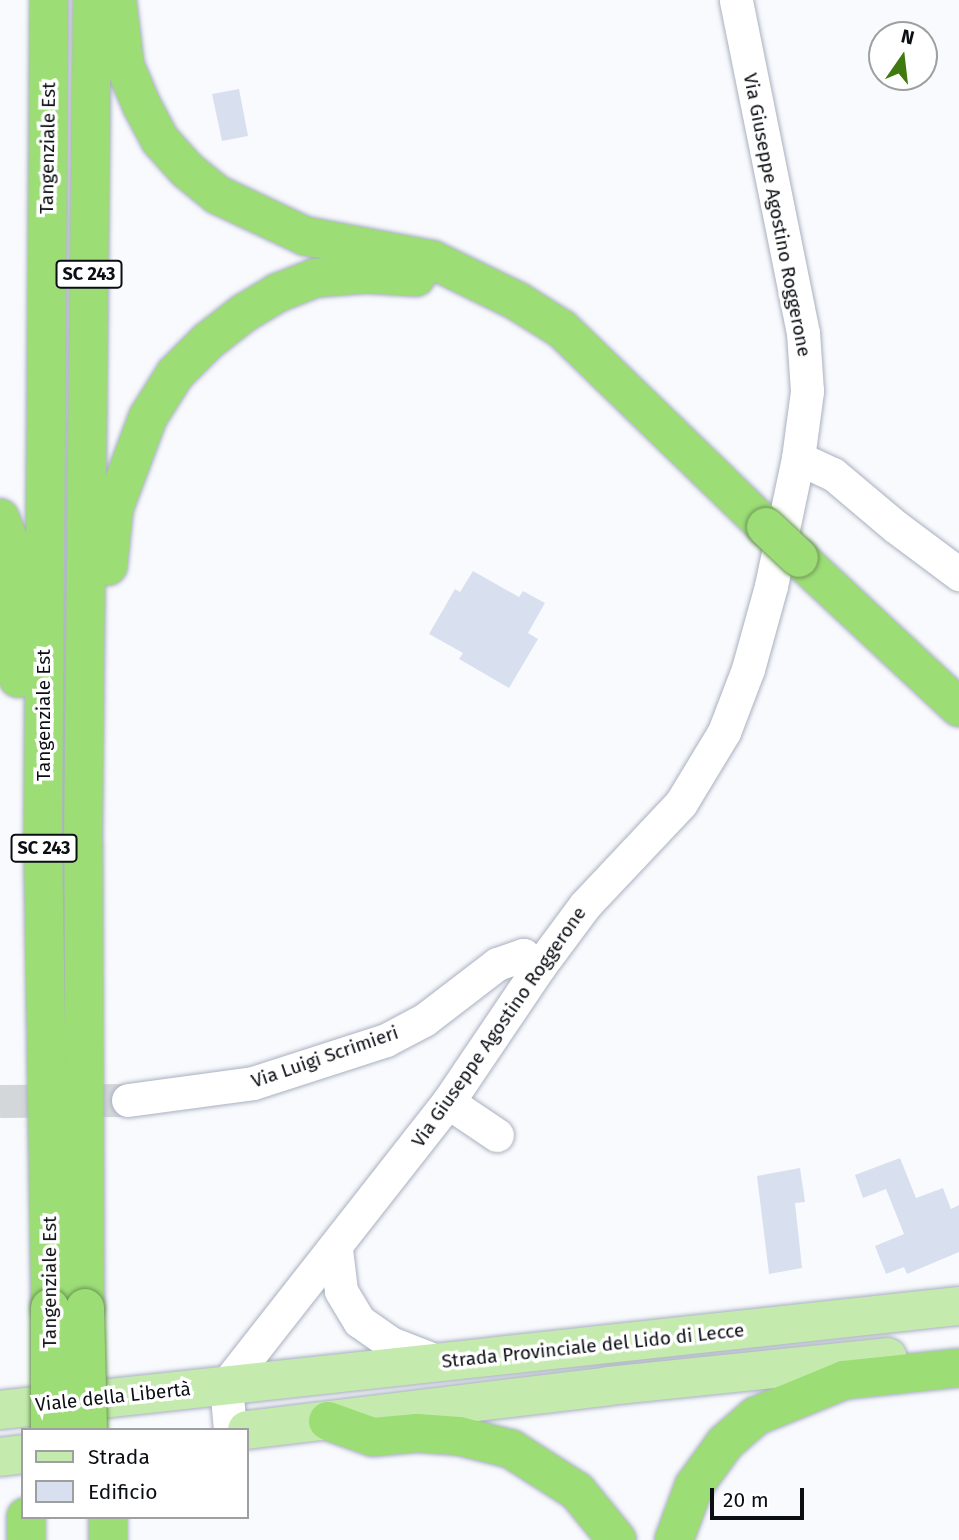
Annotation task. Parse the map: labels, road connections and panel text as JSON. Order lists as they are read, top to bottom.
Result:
{
  "streets": {
    "highway": ["Tangenziale Est", "SC 243"],
    "main road": ["Strada Provinciale del Lido di Lecce", "Viale della Libertà"],
    "street": ["Via Giuseppe Agostino Roggerone", "Via Luigi Scrimieri"]
  },
  "crossings": [
    ["Via Giuseppe Agostino Roggerone", "Via Luigi Scrimieri"],
    ["Via Giuseppe Agostino Roggerone", "Strada Provinciale del Lido di Lecce"],
    ["Via Giuseppe Agostino Roggerone", "Viale della Libertà"],
    ["Strada Provinciale del Lido di Lecce", "Viale della Libertà"]
  ],
  "legend": ["Strada", "Edificio"],
  "scale_bar": "20 m",
  "north": "top"
}
